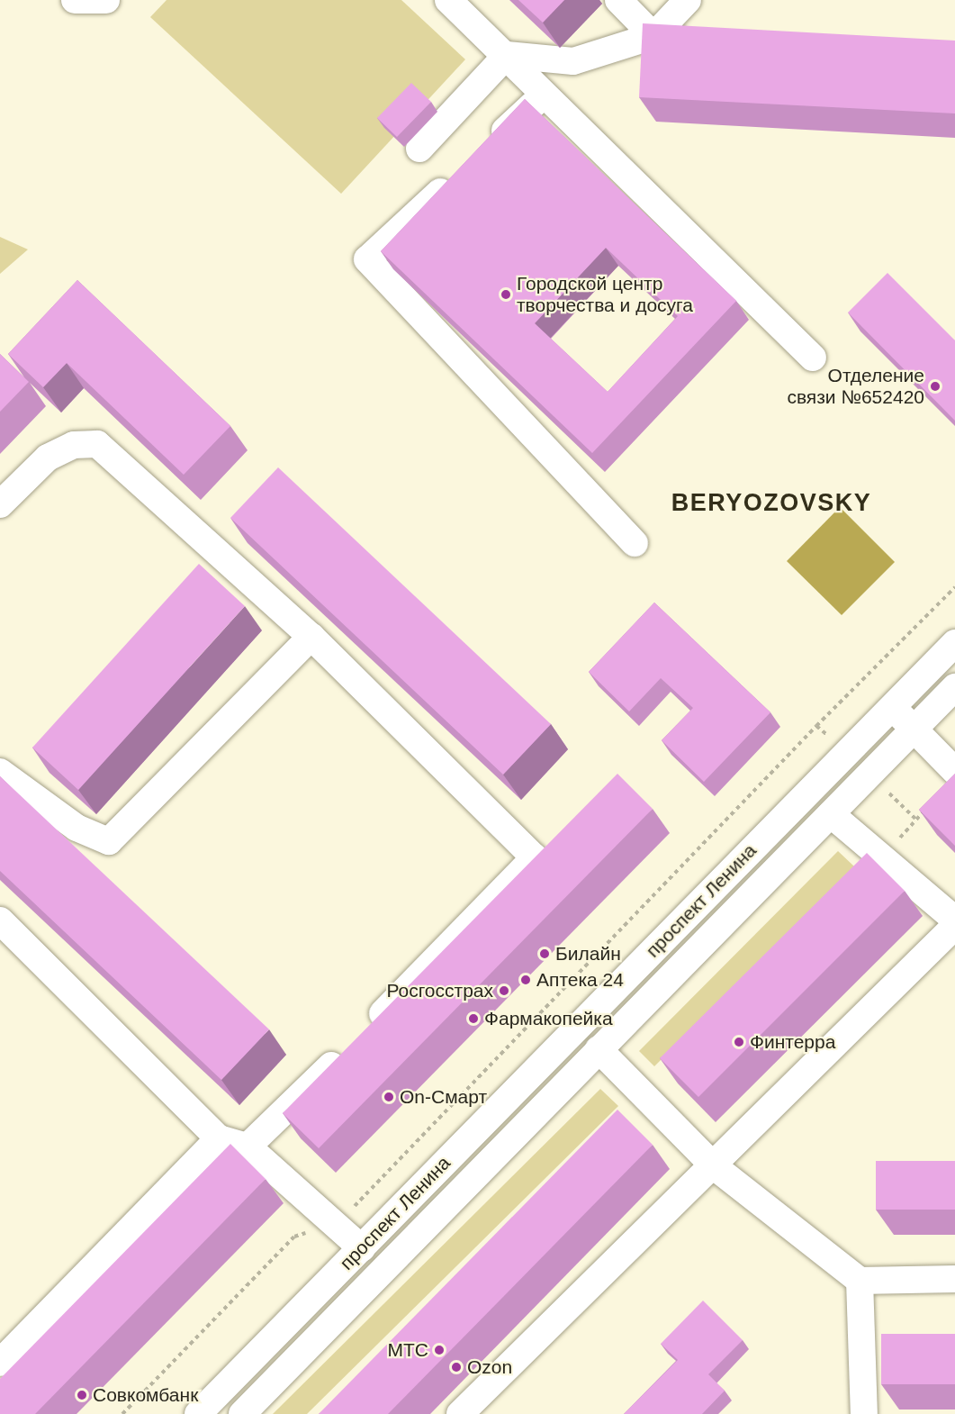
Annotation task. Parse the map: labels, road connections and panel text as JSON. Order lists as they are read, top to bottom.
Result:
{
  "streets": {
    "street": ["проспект Ленина"]
  },
  "districts": ["BERYOZOVSKY"],
  "places": [
    "Городской центр творчества и досуга",
    "Отделение связи №652420",
    "Билайн",
    "Аптека 24",
    "Росгосстрах",
    "Фармакопейка",
    "Финтерра",
    "On-Смарт",
    "МТС",
    "Ozon",
    "Совкомбанк"
  ]
}
